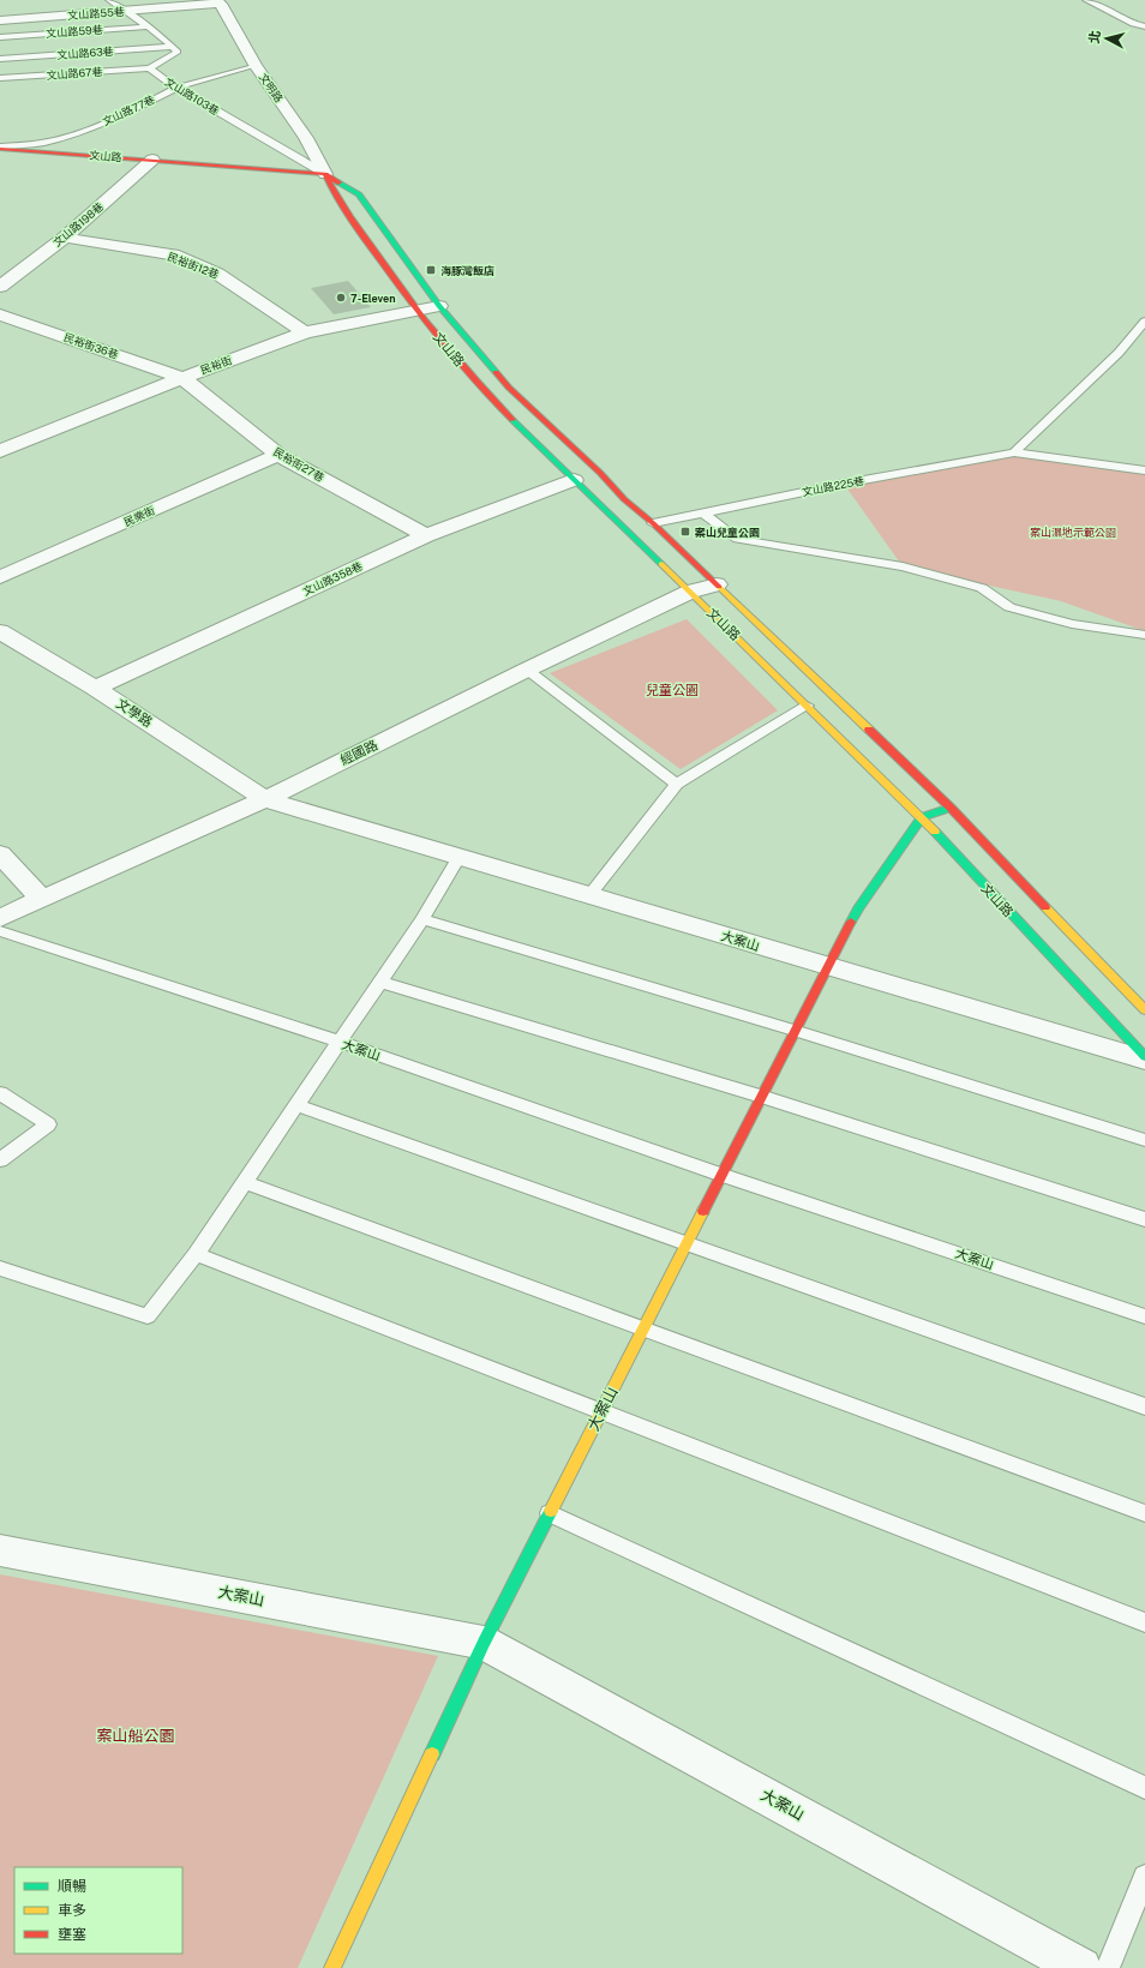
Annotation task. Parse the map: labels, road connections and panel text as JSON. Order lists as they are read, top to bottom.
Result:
{
  "streets": {
    "main road": ["文山路", "大案山"],
    "street": [
      "文山路55巷",
      "文明路",
      "文山路198巷",
      "民裕街12巷",
      "民裕街36巷",
      "民裕街",
      "民裕街27巷",
      "民樂街",
      "文山路358巷",
      "文學路",
      "經國路"
    ],
    "lane": [
      "文山路59巷",
      "文山路63巷",
      "文山路67巷",
      "文山路103巷",
      "文山路77巷",
      "文山路225巷"
    ]
  },
  "crossings": [
    ["文山路55巷", "文明路"],
    ["文山路63巷", "文山路103巷"],
    ["文山路67巷", "文山路103巷"],
    ["文明路", "文山路103巷"],
    ["文明路", "文山路77巷"],
    ["文明路", "文山路"],
    ["文山路103巷", "文山路77巷"],
    ["文山路103巷", "文山路"],
    ["文山路77巷", "文山路"],
    ["文山路", "文山路198巷"],
    ["文山路", "民裕街"],
    ["文山路", "文山路225巷"],
    ["文山路", "文山路358巷"],
    ["文山路", "經國路"],
    ["文山路", "大案山"],
    ["文山路198巷", "民裕街12巷"],
    ["民裕街12巷", "民裕街"],
    ["民裕街36巷", "民裕街"],
    ["民裕街36巷", "民裕街27巷"],
    ["民裕街", "民裕街27巷"],
    ["民裕街27巷", "民樂街"],
    ["民裕街27巷", "文山路358巷"],
    ["文山路358巷", "文學路"],
    ["文學路", "經國路"],
    ["文學路", "大案山"],
    ["經國路", "大案山"]
  ],
  "parks": ["案山濕地示範公園", "兒童公園", "案山船公園"],
  "places": {
    "transit": ["海豚灣飯店", "案山兒童公園"],
    "other": ["7-Eleven"]
  },
  "legend": ["順暢", "車多", "壅塞"],
  "north": "left"
}
